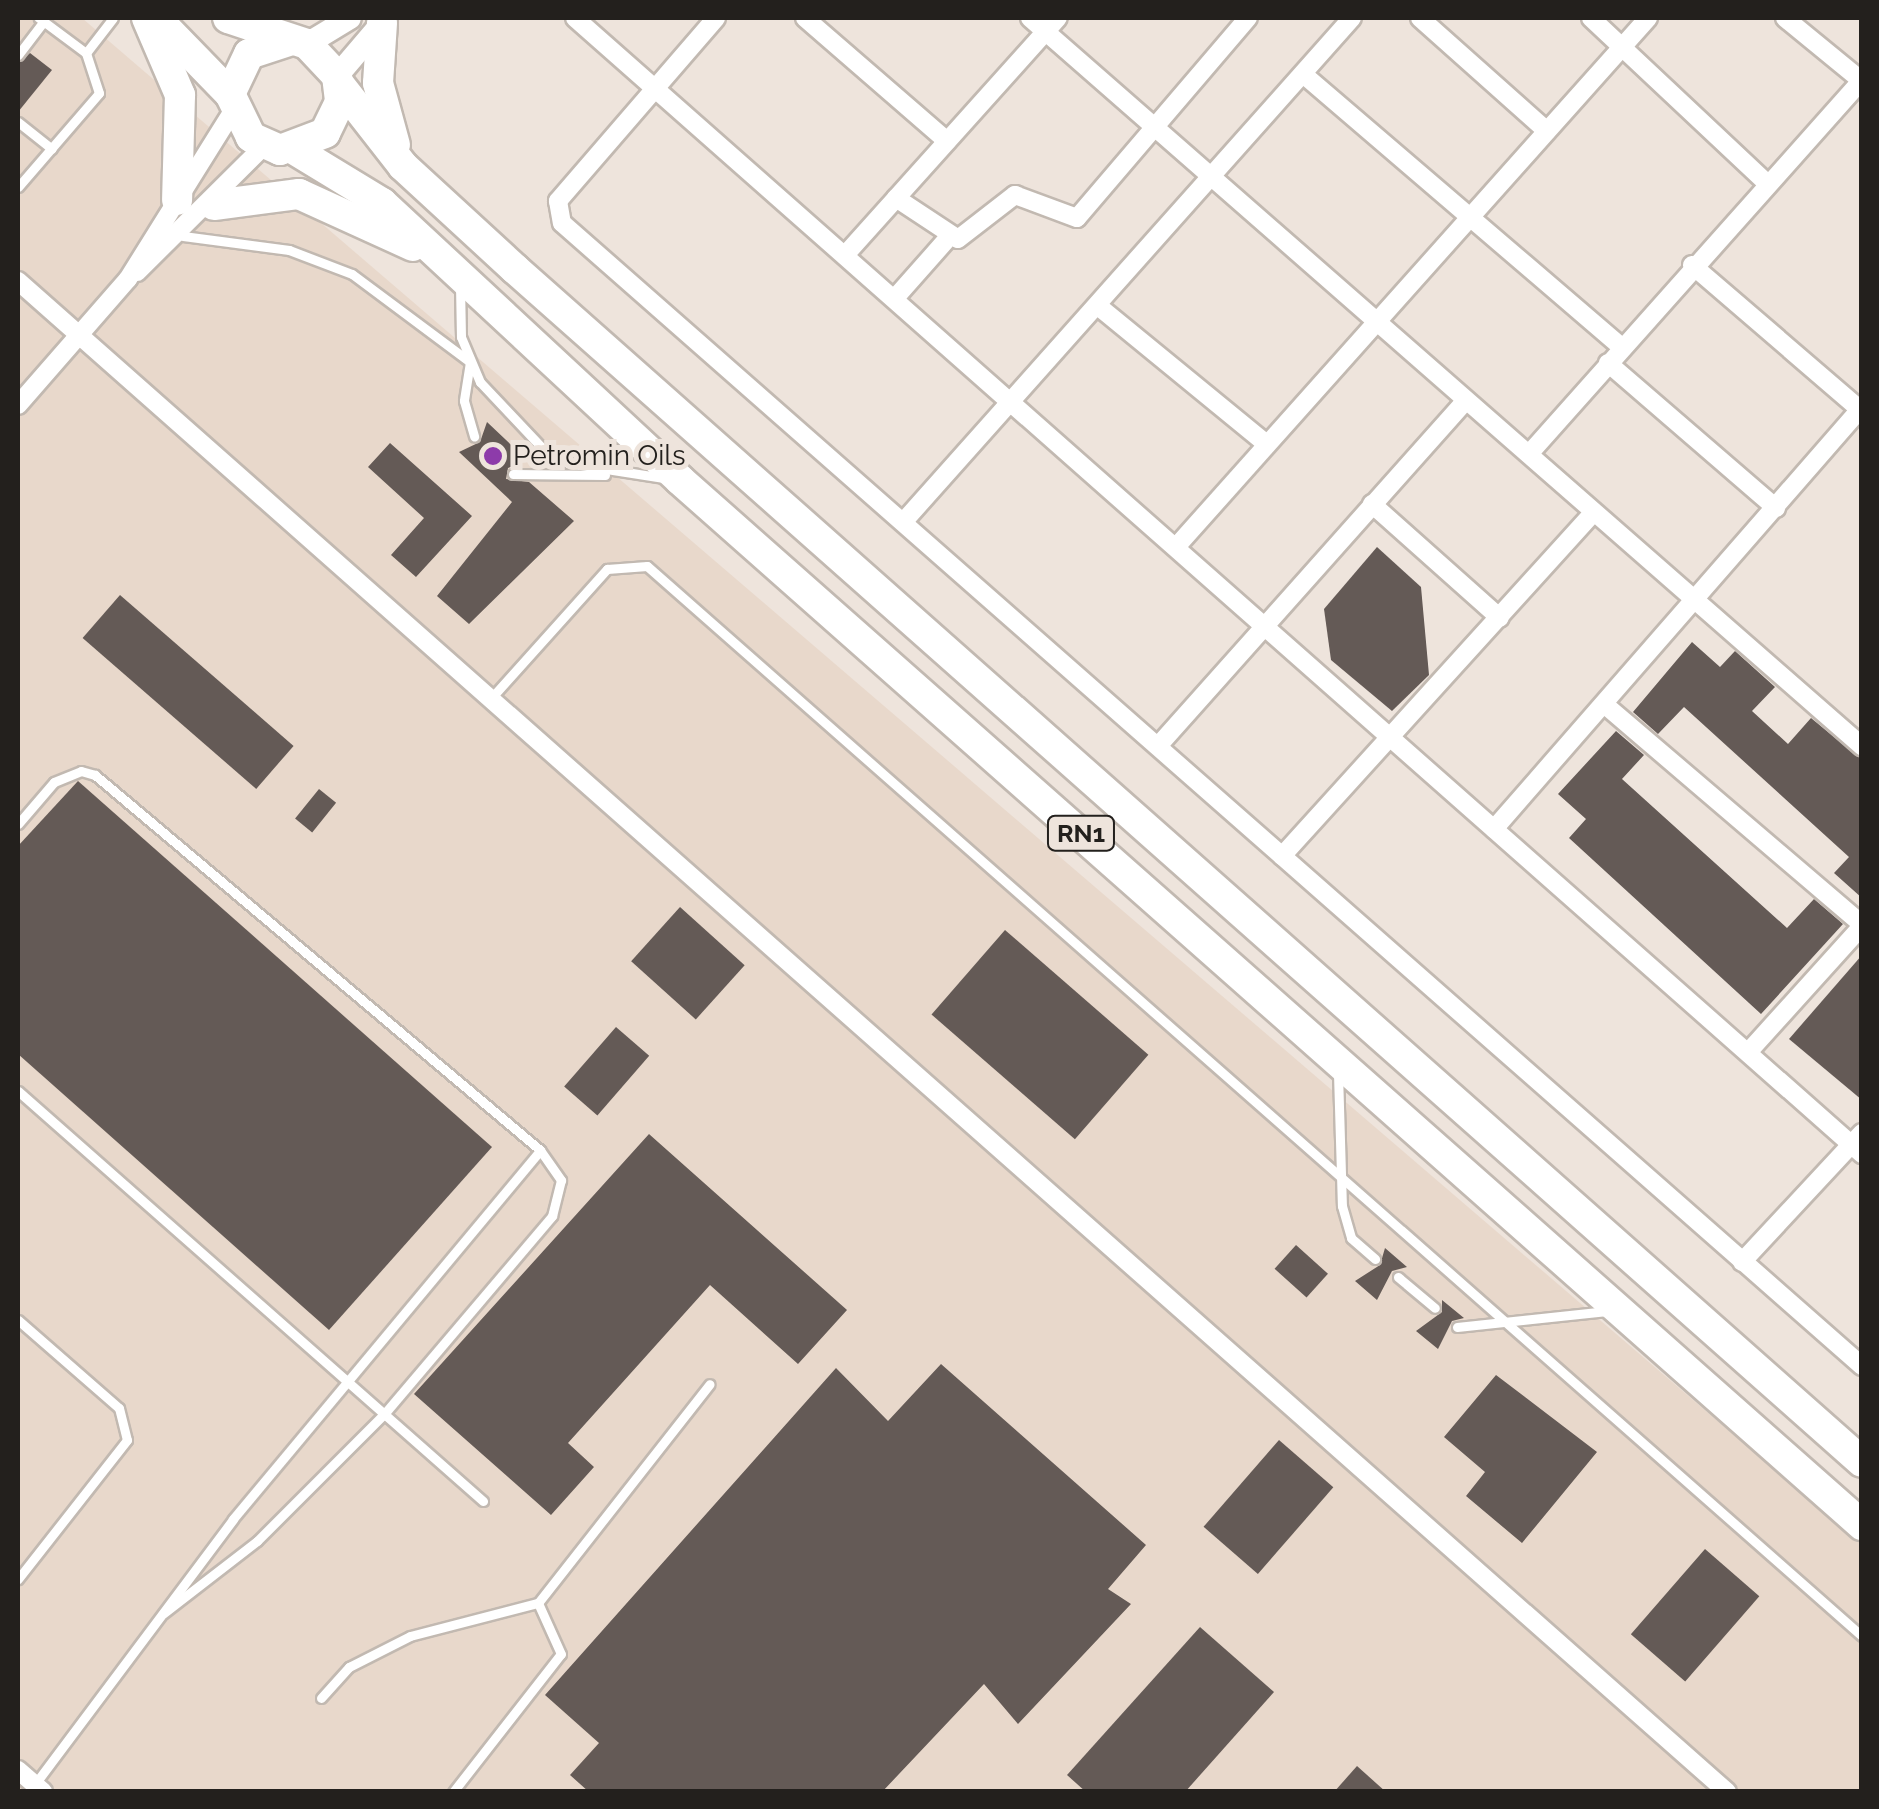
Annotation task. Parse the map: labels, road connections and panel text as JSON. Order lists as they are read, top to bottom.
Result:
{
  "streets": {
    "highway": ["RN1"]
  },
  "places": ["Petromin Oils"]
}
